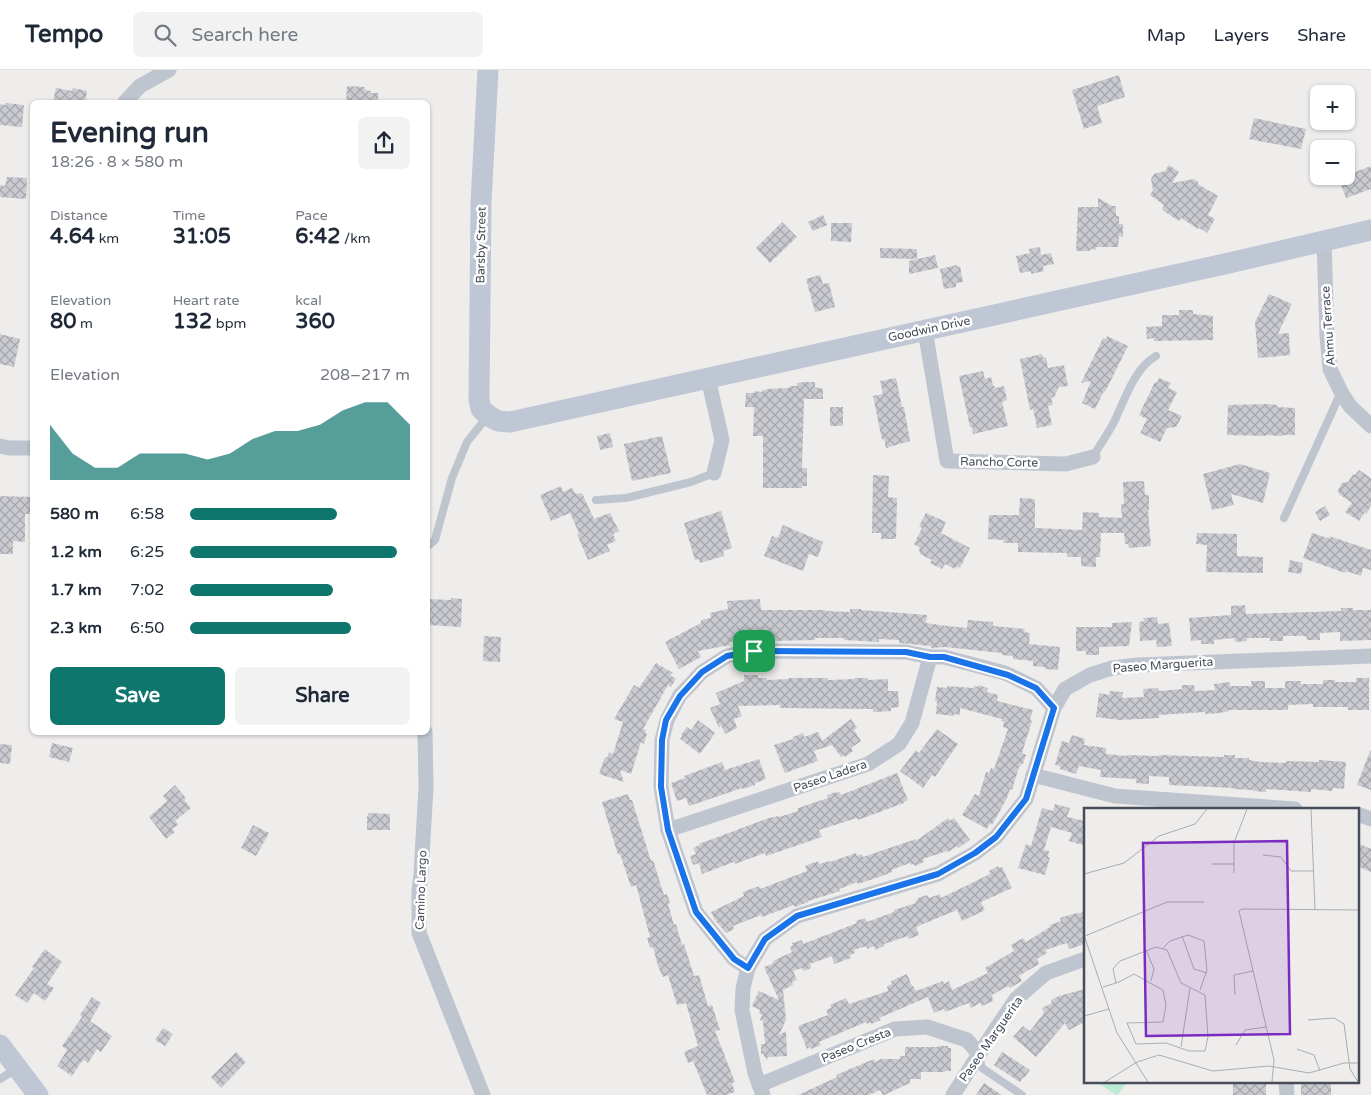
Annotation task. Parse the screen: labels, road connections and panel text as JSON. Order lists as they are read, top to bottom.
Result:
{
  "streets": {
    "street": [
      "Barsby Street",
      "Ahmu Terrace",
      "Goodwin Drive",
      "Rancho Corte",
      "Paseo Marguerita",
      "Paseo Ladera",
      "Camino Largo",
      "Paseo Cresta"
    ]
  },
  "crossings": [
    ["Barsby Street", "Goodwin Drive"],
    ["Ahmu Terrace", "Goodwin Drive"],
    ["Goodwin Drive", "Rancho Corte"],
    ["Paseo Marguerita", "Paseo Cresta"]
  ],
  "page": {
    "header": "Tempo",
    "search": "Search here",
    "nav": ["Map", "Layers", "Share"],
    "map_buttons": ["+", "−"],
    "heading": ["Evening run", "18:26 · 8 × 580 m"],
    "stats": [
      ["Distance", "4.64 km"],
      ["Time", "31:05"],
      ["Pace", "6:42 /km"],
      ["Elevation", "80 m"],
      ["Heart rate", "132 bpm"],
      ["kcal", "360"]
    ],
    "chart": ["Elevation", "208–217 m"],
    "list": [
      {
        "name": "580 m",
        "note": "6:58"
      },
      {
        "name": "1.2 km",
        "note": "6:25"
      },
      {
        "name": "1.7 km",
        "note": "7:02"
      },
      {
        "name": "2.3 km",
        "note": "6:50"
      }
    ],
    "buttons": ["Save", "Share"]
  }
}
